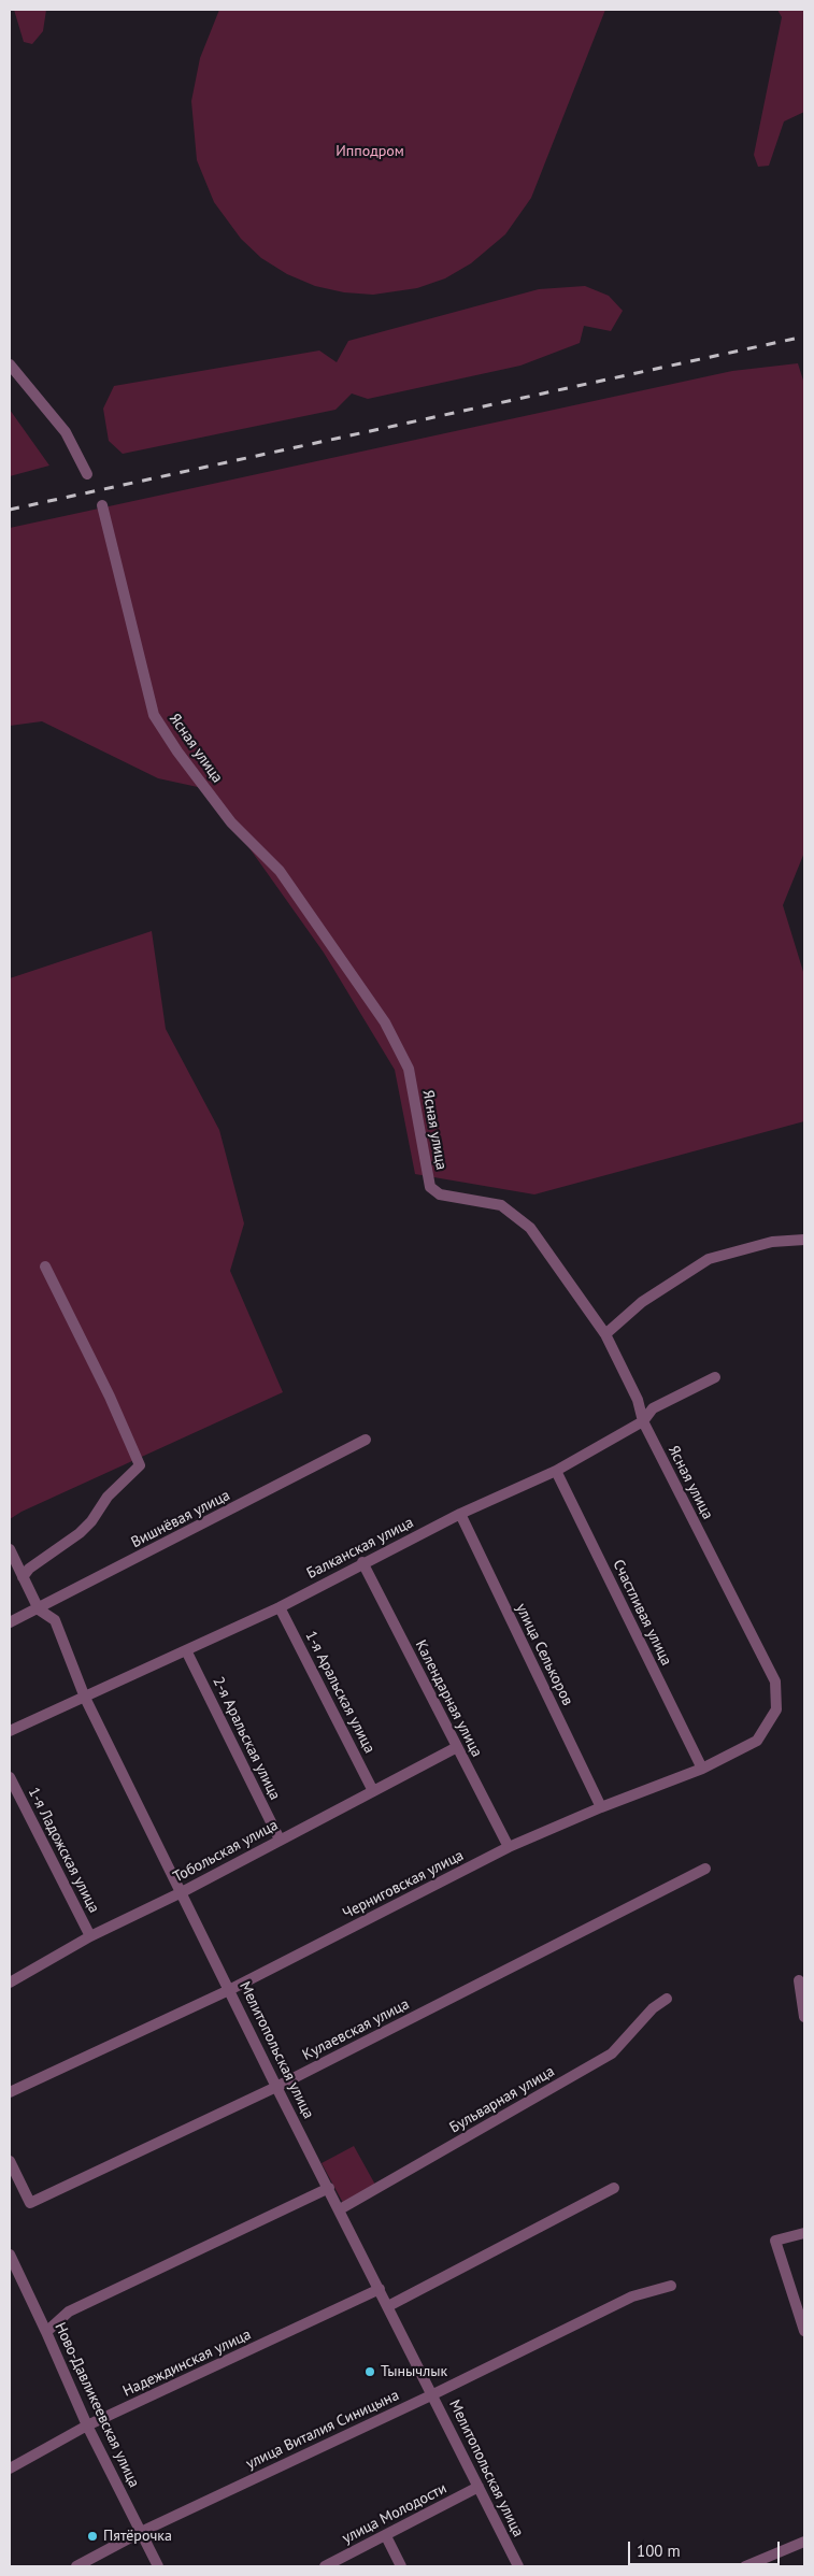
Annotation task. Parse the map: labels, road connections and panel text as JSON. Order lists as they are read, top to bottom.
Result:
{
  "streets": {
    "street": [
      "Ясная улица",
      "Вишнёвая улица",
      "Балканская улица",
      "Счастливая улица",
      "улица Селькоров",
      "1-я Аральская улица",
      "Календарная улица",
      "2-я Аральская улица",
      "1-я Ладожская улица",
      "Тобольская улица",
      "Черниговская улица",
      "Кулаевская улица",
      "Мелитопольская улица",
      "Бульварная улица",
      "Надеждинская улица",
      "Ново-Давликеевская улица",
      "улица Виталия Синицына",
      "улица Молодости"
    ]
  },
  "crossings": [
    ["Ясная улица", "Балканская улица"],
    ["Ясная улица", "Черниговская улица"],
    ["Вишнёвая улица", "Мелитопольская улица"],
    ["Балканская улица", "Счастливая улица"],
    ["Балканская улица", "улица Селькоров"],
    ["Балканская улица", "1-я Аральская улица"],
    ["Балканская улица", "Календарная улица"],
    ["Балканская улица", "2-я Аральская улица"],
    ["Балканская улица", "Мелитопольская улица"],
    ["Счастливая улица", "Черниговская улица"],
    ["улица Селькоров", "Черниговская улица"],
    ["1-я Аральская улица", "Тобольская улица"],
    ["Календарная улица", "Тобольская улица"],
    ["Календарная улица", "Черниговская улица"],
    ["2-я Аральская улица", "Тобольская улица"],
    ["1-я Ладожская улица", "Тобольская улица"],
    ["Тобольская улица", "Мелитопольская улица"],
    ["Черниговская улица", "Мелитопольская улица"],
    ["Кулаевская улица", "Мелитопольская улица"],
    ["Мелитопольская улица", "Бульварная улица"],
    ["Мелитопольская улица", "Надеждинская улица"],
    ["Мелитопольская улица", "улица Виталия Синицына"],
    ["Мелитопольская улица", "улица Молодости"],
    ["Надеждинская улица", "Ново-Давликеевская улица"],
    ["Ново-Давликеевская улица", "улица Виталия Синицына"]
  ],
  "parks": ["Ипподром"],
  "places": ["Тынычлык", "Пятёрочка"],
  "scale_bar": "100 m"
}
